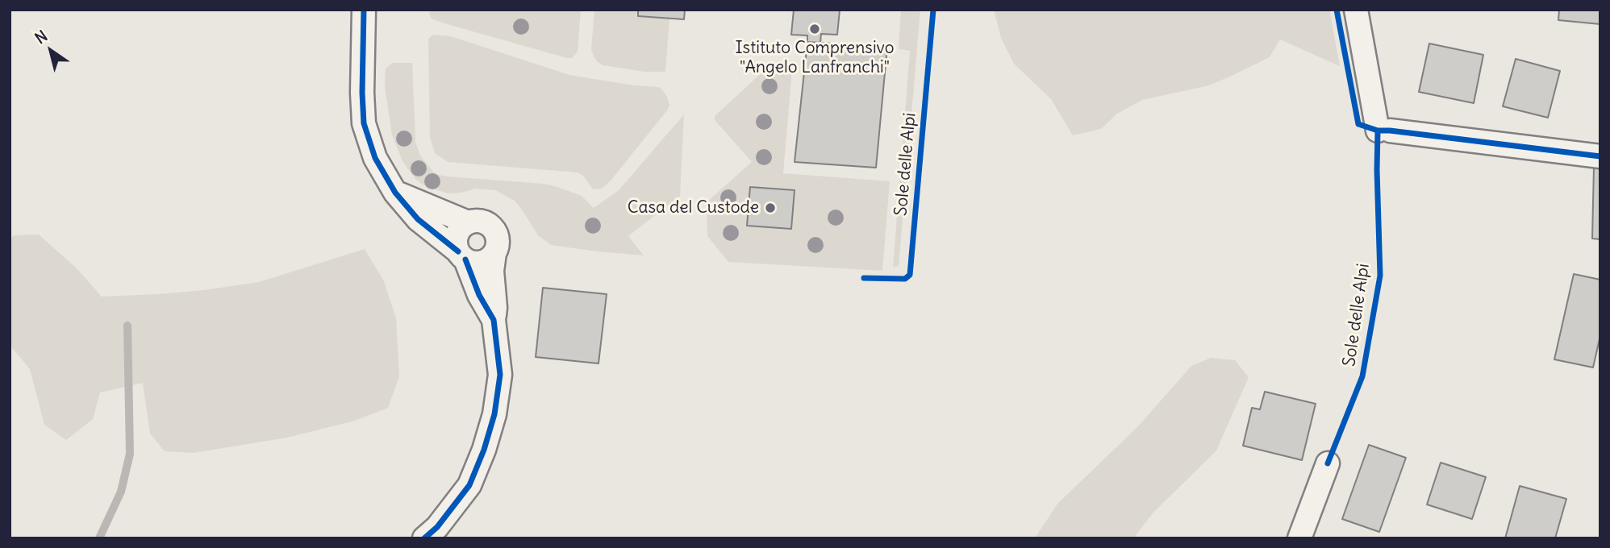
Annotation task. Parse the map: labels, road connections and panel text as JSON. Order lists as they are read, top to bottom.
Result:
{
  "streets": {
    "cycle path": ["Sole delle Alpi"]
  },
  "places": ["Istituto Comprensivo \"Angelo Lanfranchi\"", "Casa del Custode"],
  "north": "top left"
}
